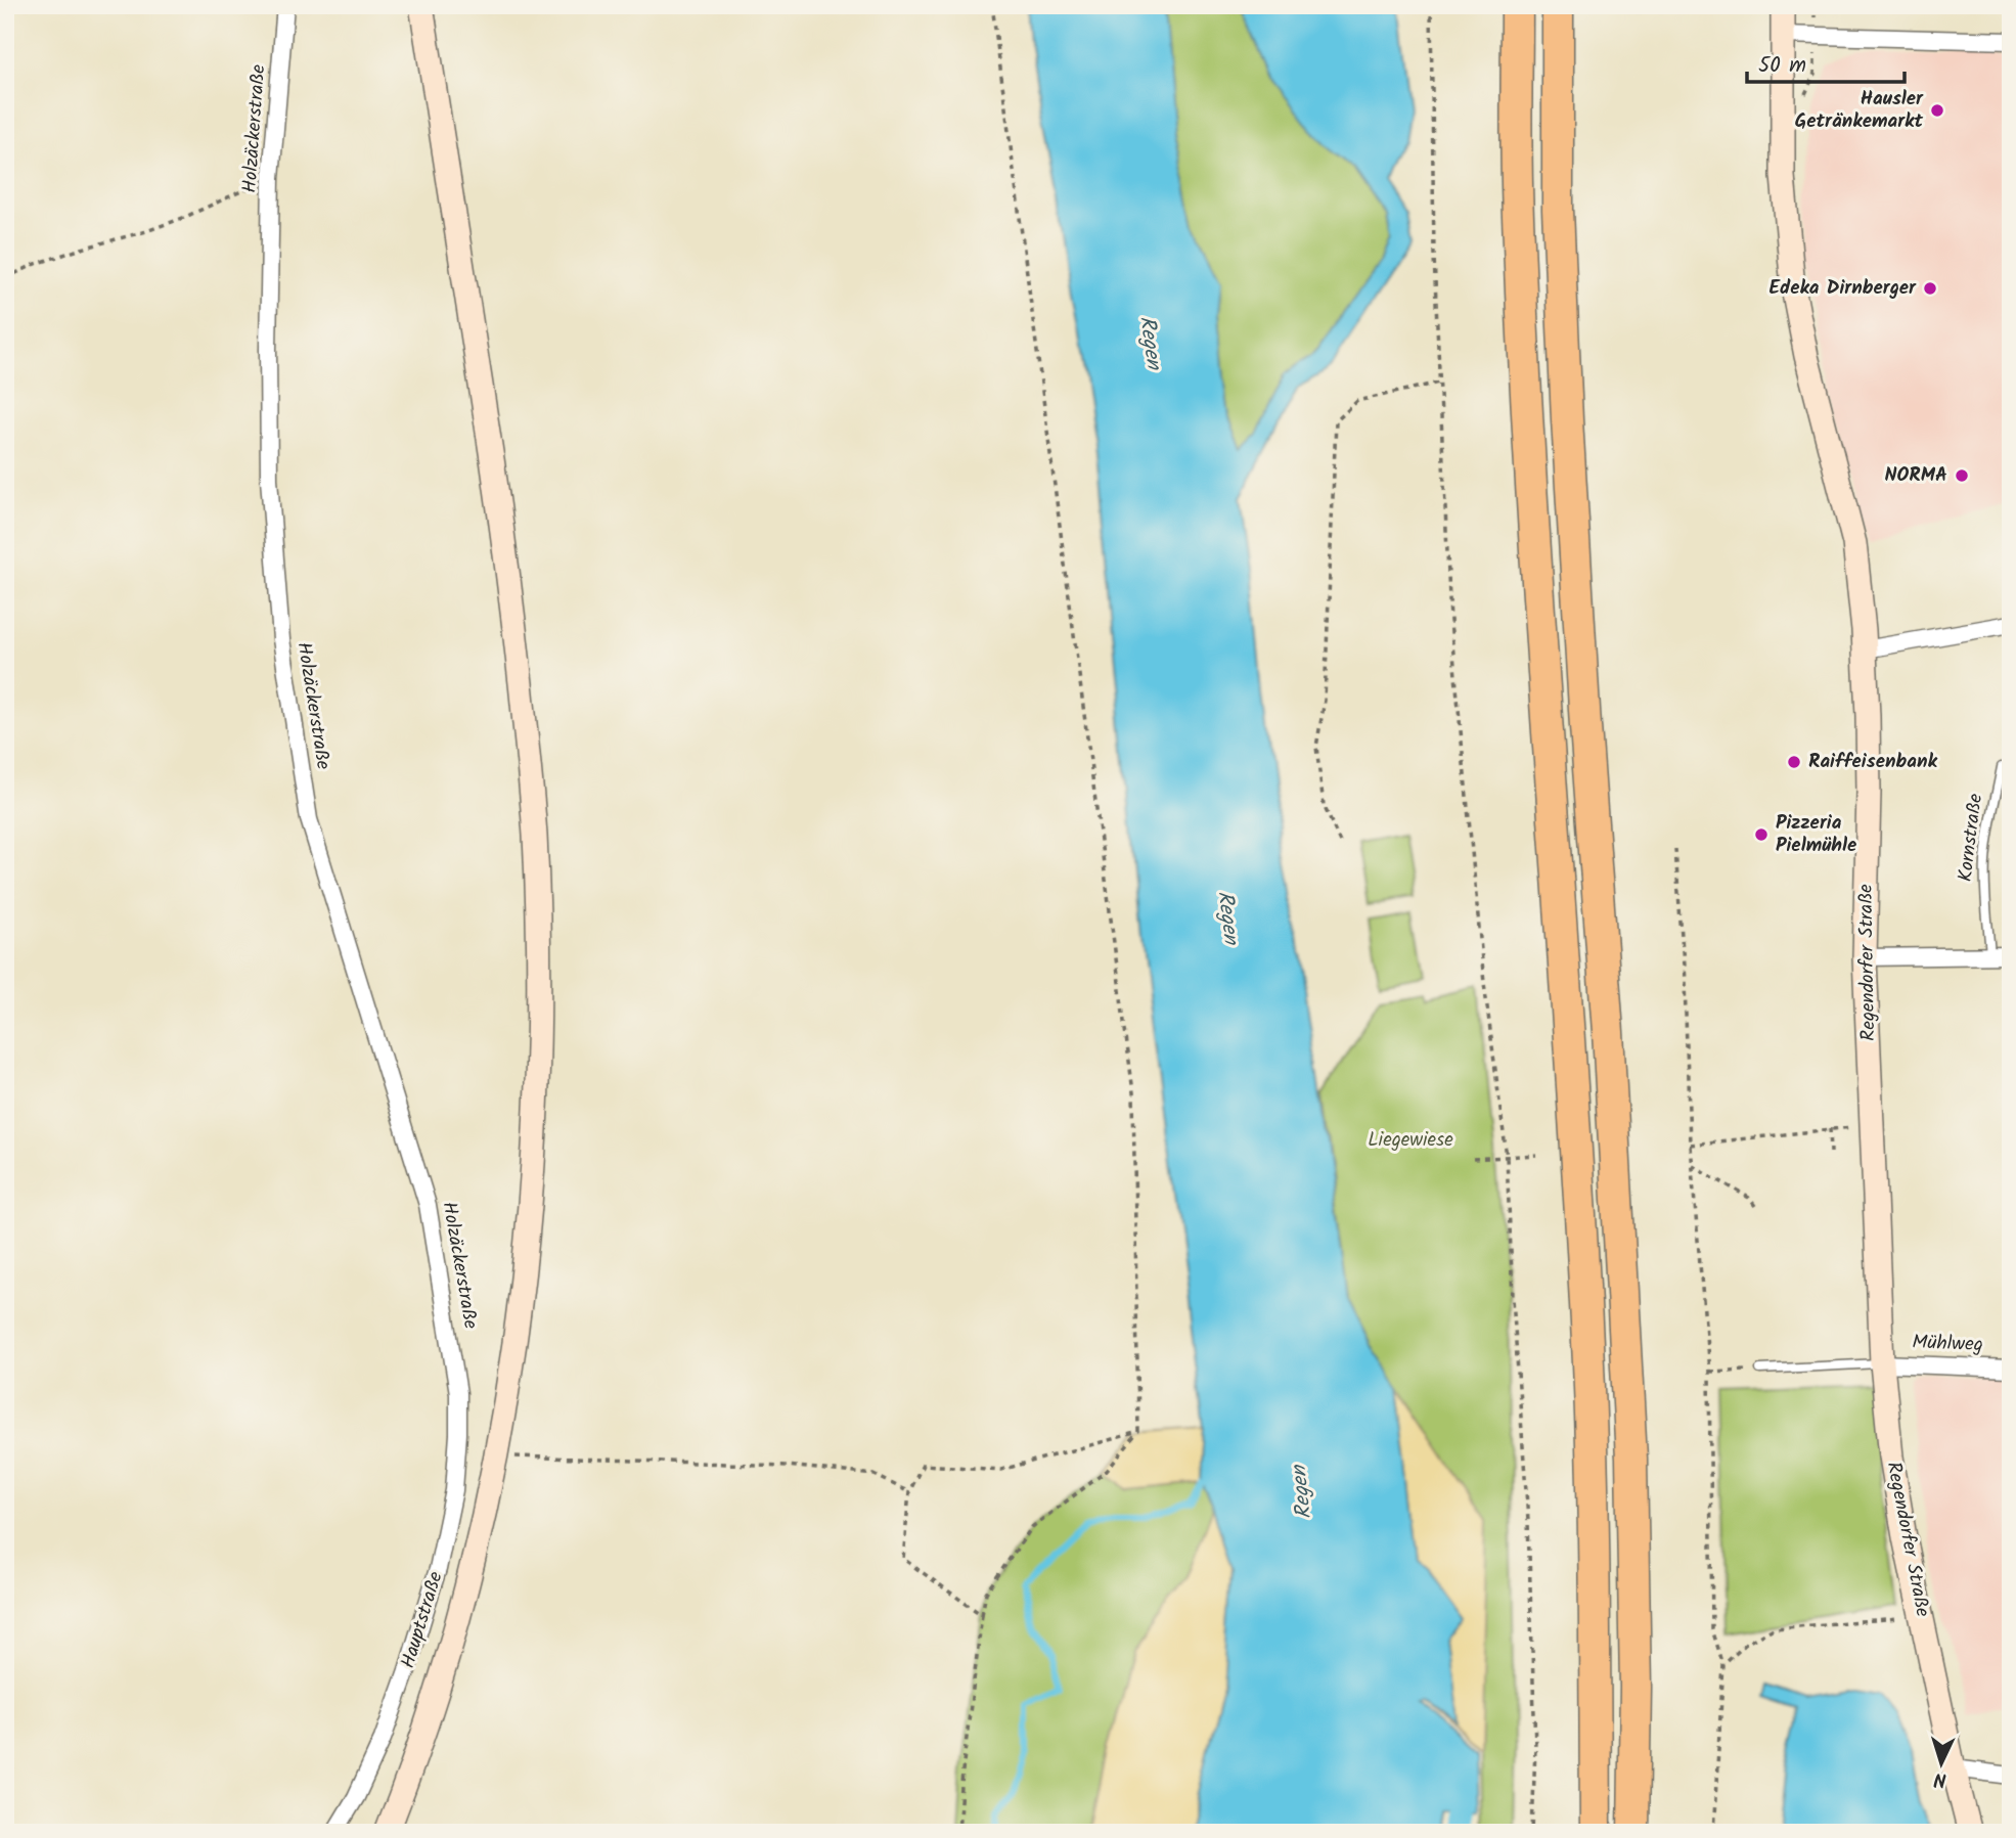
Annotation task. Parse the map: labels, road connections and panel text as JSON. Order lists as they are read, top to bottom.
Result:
{
  "streets": {
    "street": [
      "Holzäckerstraße",
      "Regendorfer Straße",
      "Mühlweg",
      "Hauptstraße"
    ],
    "lane": ["Kornstraße"]
  },
  "crossings": [
    ["Holzäckerstraße", "Hauptstraße"],
    ["Regendorfer Straße", "Mühlweg"]
  ],
  "water": ["Regen"],
  "parks": ["Liegewiese"],
  "places": [
    "Hausler Getränkemarkt",
    "Edeka Dirnberger",
    "NORMA",
    "Raiffeisenbank",
    "Pizzeria Pielmühle"
  ],
  "scale_bar": "50 m",
  "north": "bottom"
}
